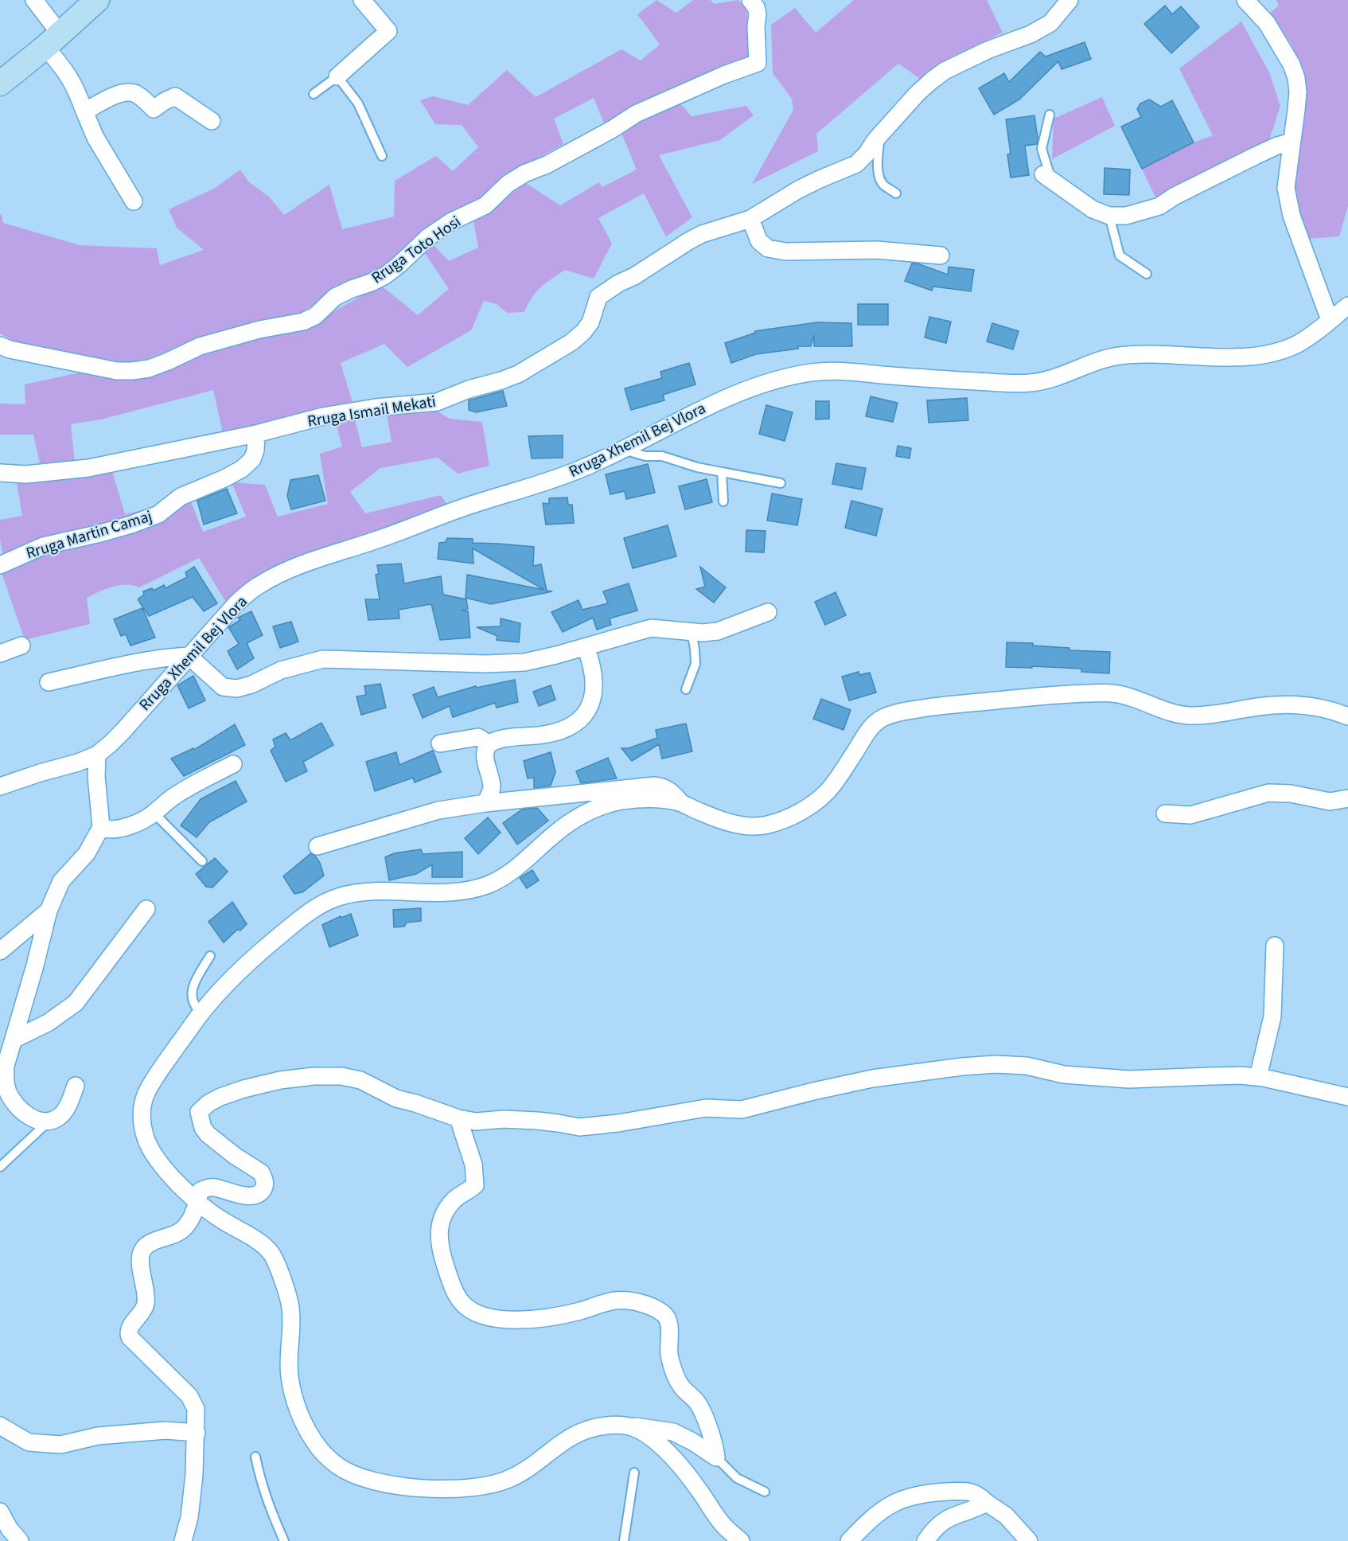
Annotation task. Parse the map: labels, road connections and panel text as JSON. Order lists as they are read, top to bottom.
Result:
{
  "streets": {
    "street": [
      "Rruga Toto Hosi",
      "Rruga Ismail Mekati",
      "Rruga Xhemil Bej Vlora",
      "Rruga Martin Camaj"
    ]
  },
  "crossings": [
    ["Rruga Ismail Mekati", "Rruga Martin Camaj"]
  ]
}
